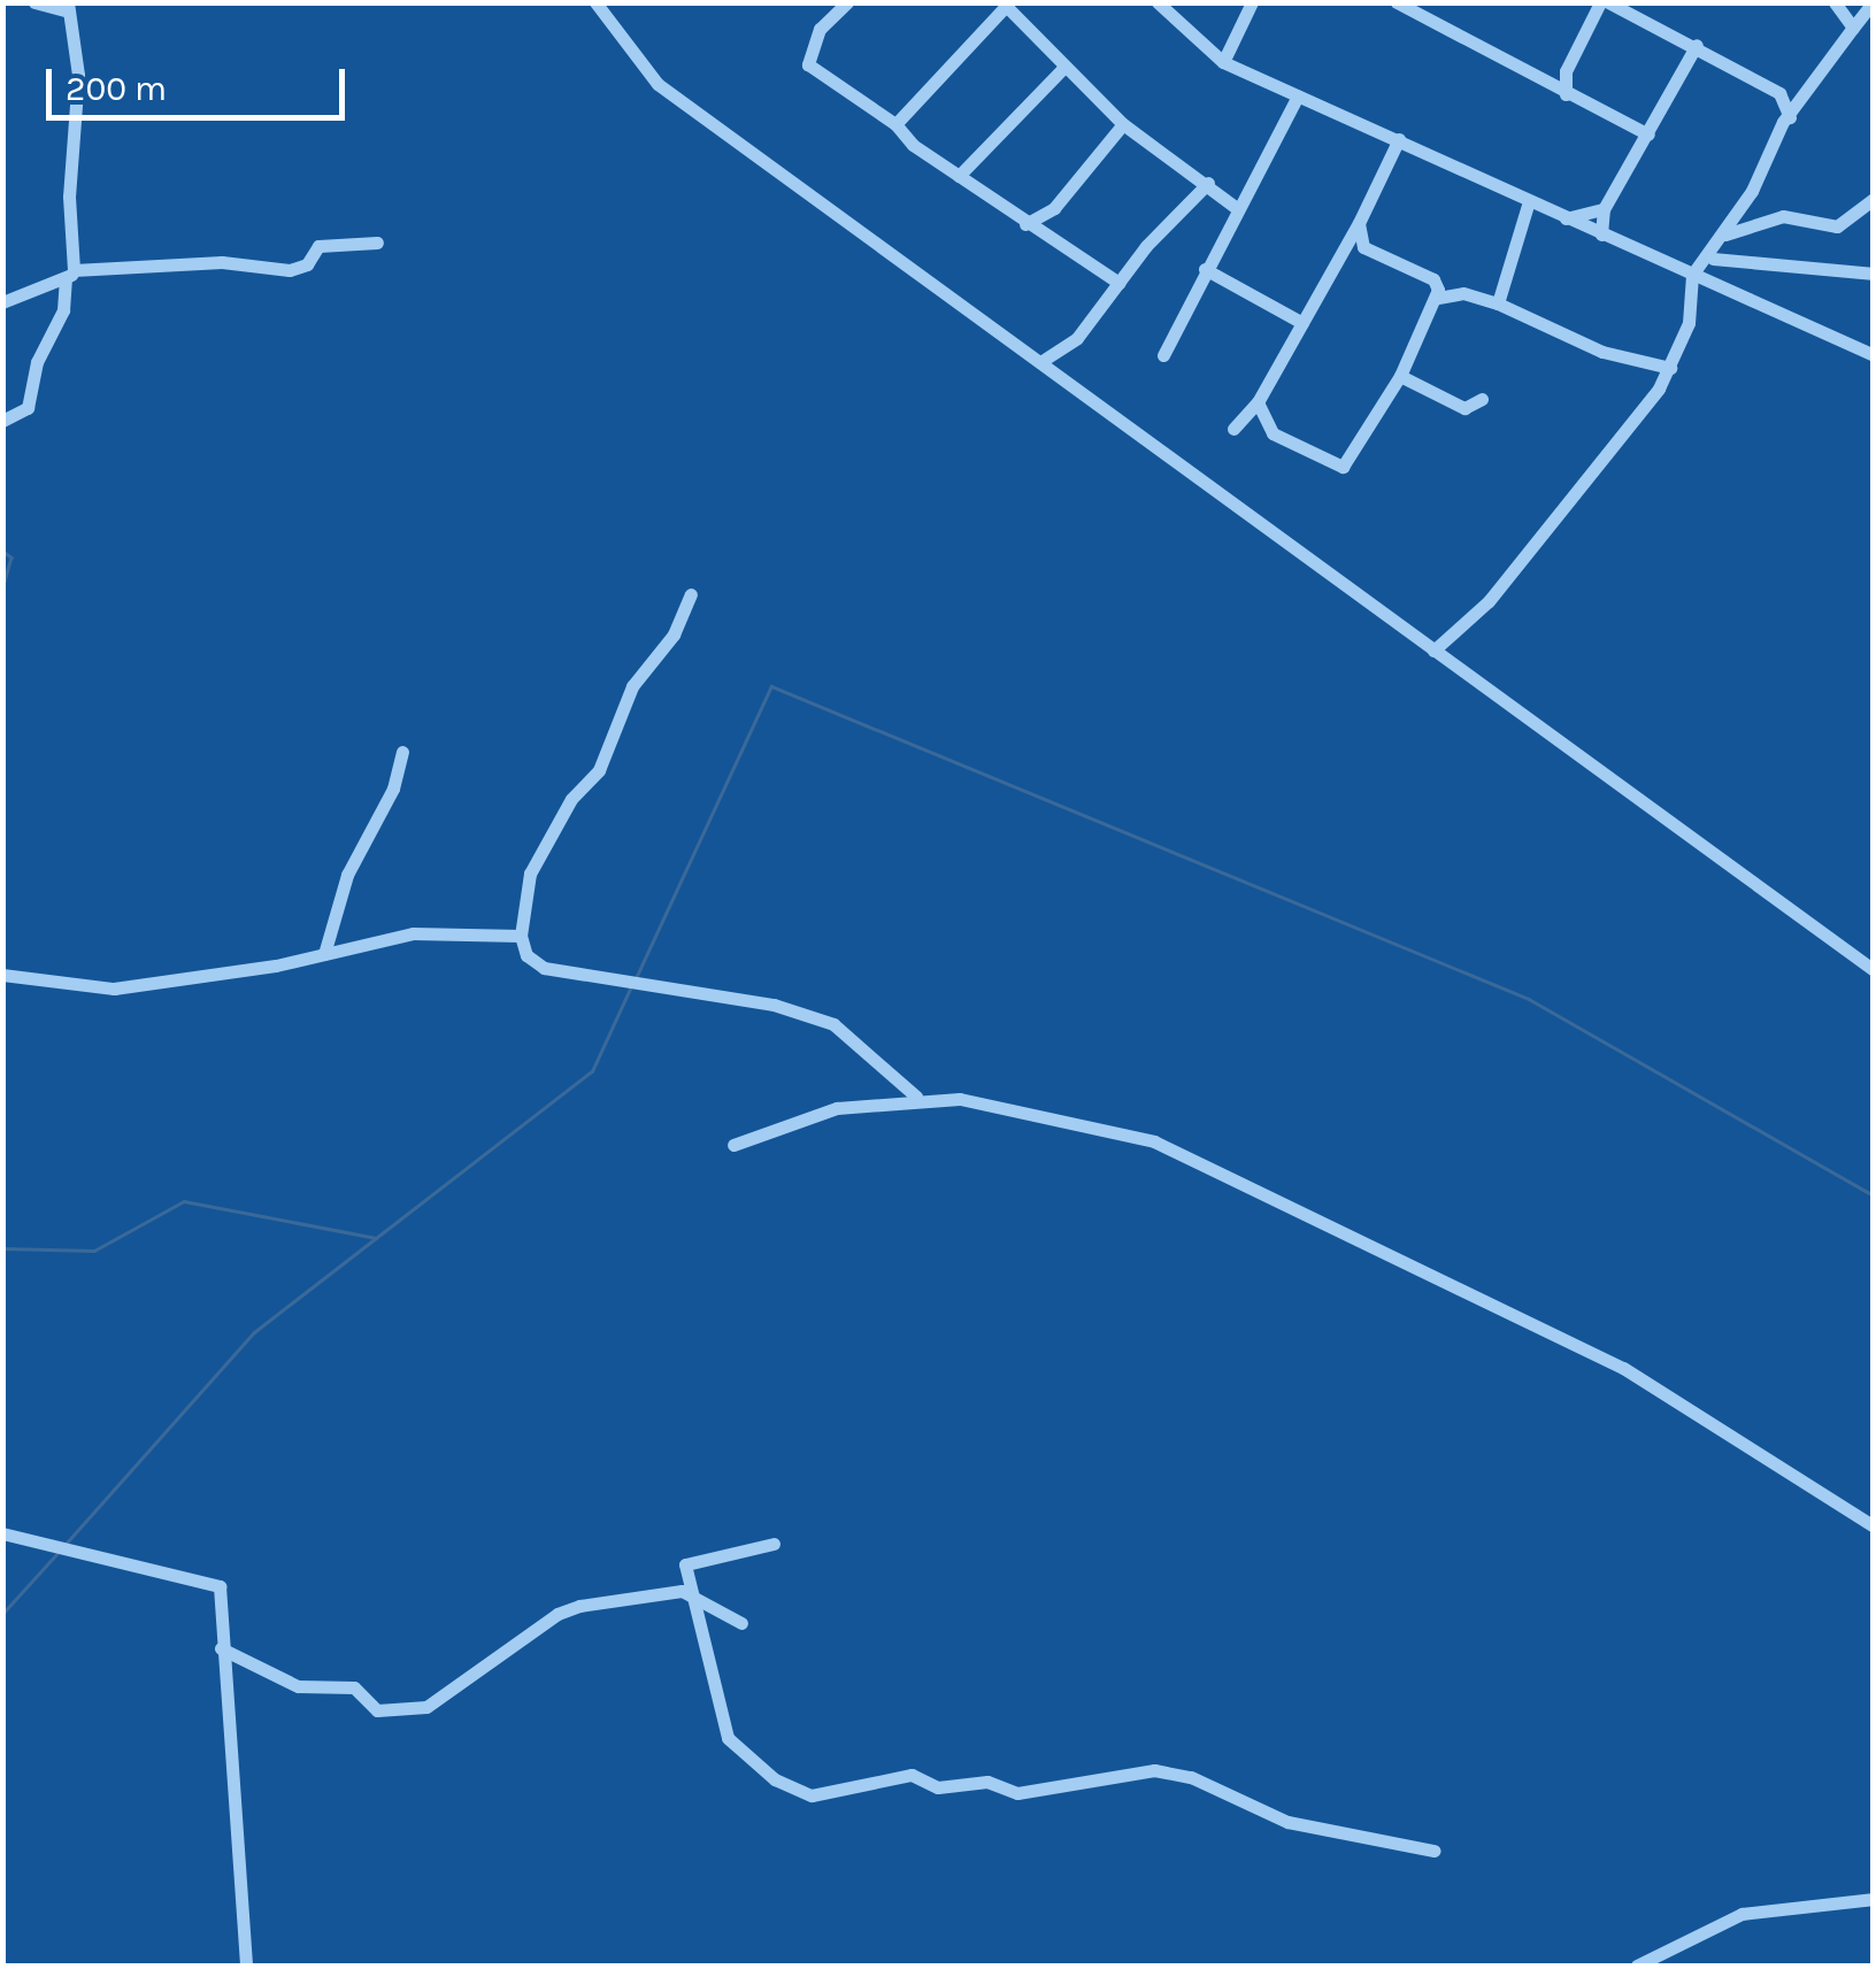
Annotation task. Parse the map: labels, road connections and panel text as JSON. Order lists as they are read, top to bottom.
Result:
{
  "scale_bar": "200 m"
}
